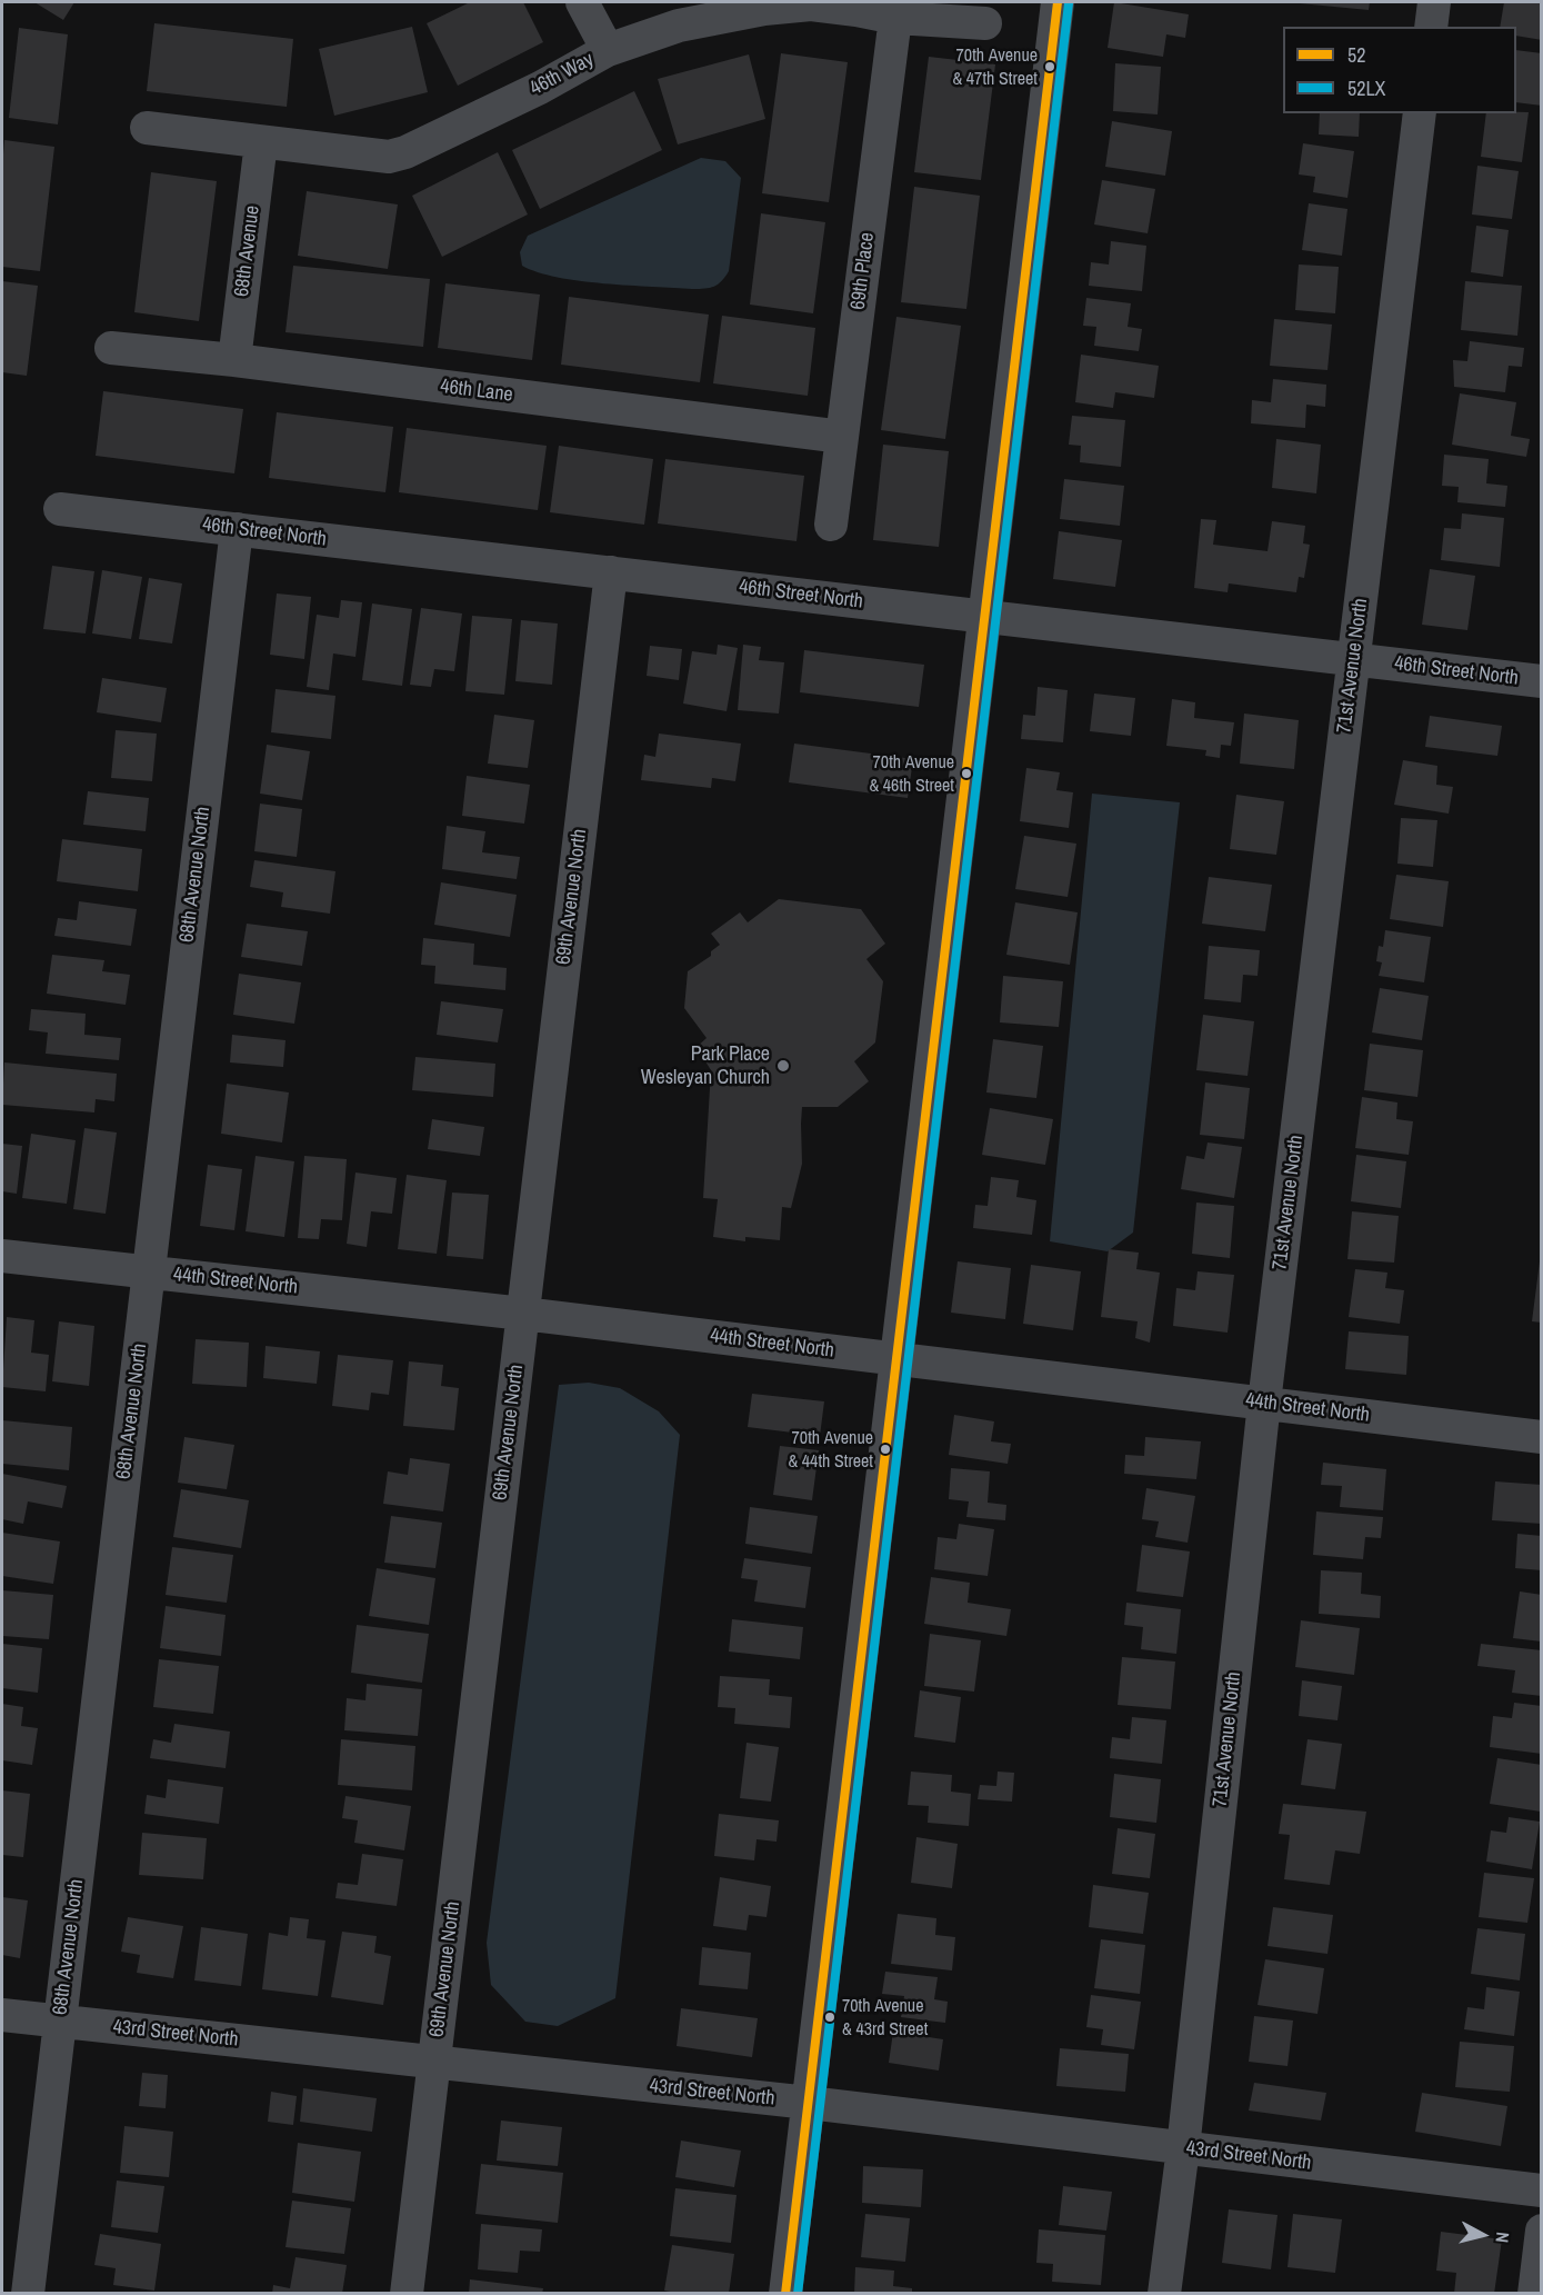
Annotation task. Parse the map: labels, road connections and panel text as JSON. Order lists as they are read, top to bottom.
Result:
{
  "streets": {
    "street": [
      "46th Way",
      "68th Avenue",
      "69th Place",
      "46th Lane",
      "46th Street North",
      "71st Avenue North",
      "68th Avenue North",
      "69th Avenue North",
      "44th Street North",
      "43rd Street North"
    ]
  },
  "crossings": [
    ["46th Way", "68th Avenue"],
    ["46th Way", "69th Place"],
    ["68th Avenue", "46th Lane"],
    ["69th Place", "46th Lane"],
    ["46th Street North", "71st Avenue North"],
    ["46th Street North", "68th Avenue North"],
    ["46th Street North", "69th Avenue North"],
    ["71st Avenue North", "44th Street North"],
    ["71st Avenue North", "43rd Street North"],
    ["68th Avenue North", "44th Street North"],
    ["68th Avenue North", "43rd Street North"],
    ["69th Avenue North", "44th Street North"],
    ["69th Avenue North", "43rd Street North"]
  ],
  "places": [
    "70th Avenue & 47th Street",
    "70th Avenue & 46th Street",
    "Park Place Wesleyan Church",
    "70th Avenue & 44th Street",
    "70th Avenue & 43rd Street"
  ],
  "lines": ["transit line 52", "transit line 52LX"],
  "legend": ["52", "52LX"],
  "north": "right"
}
